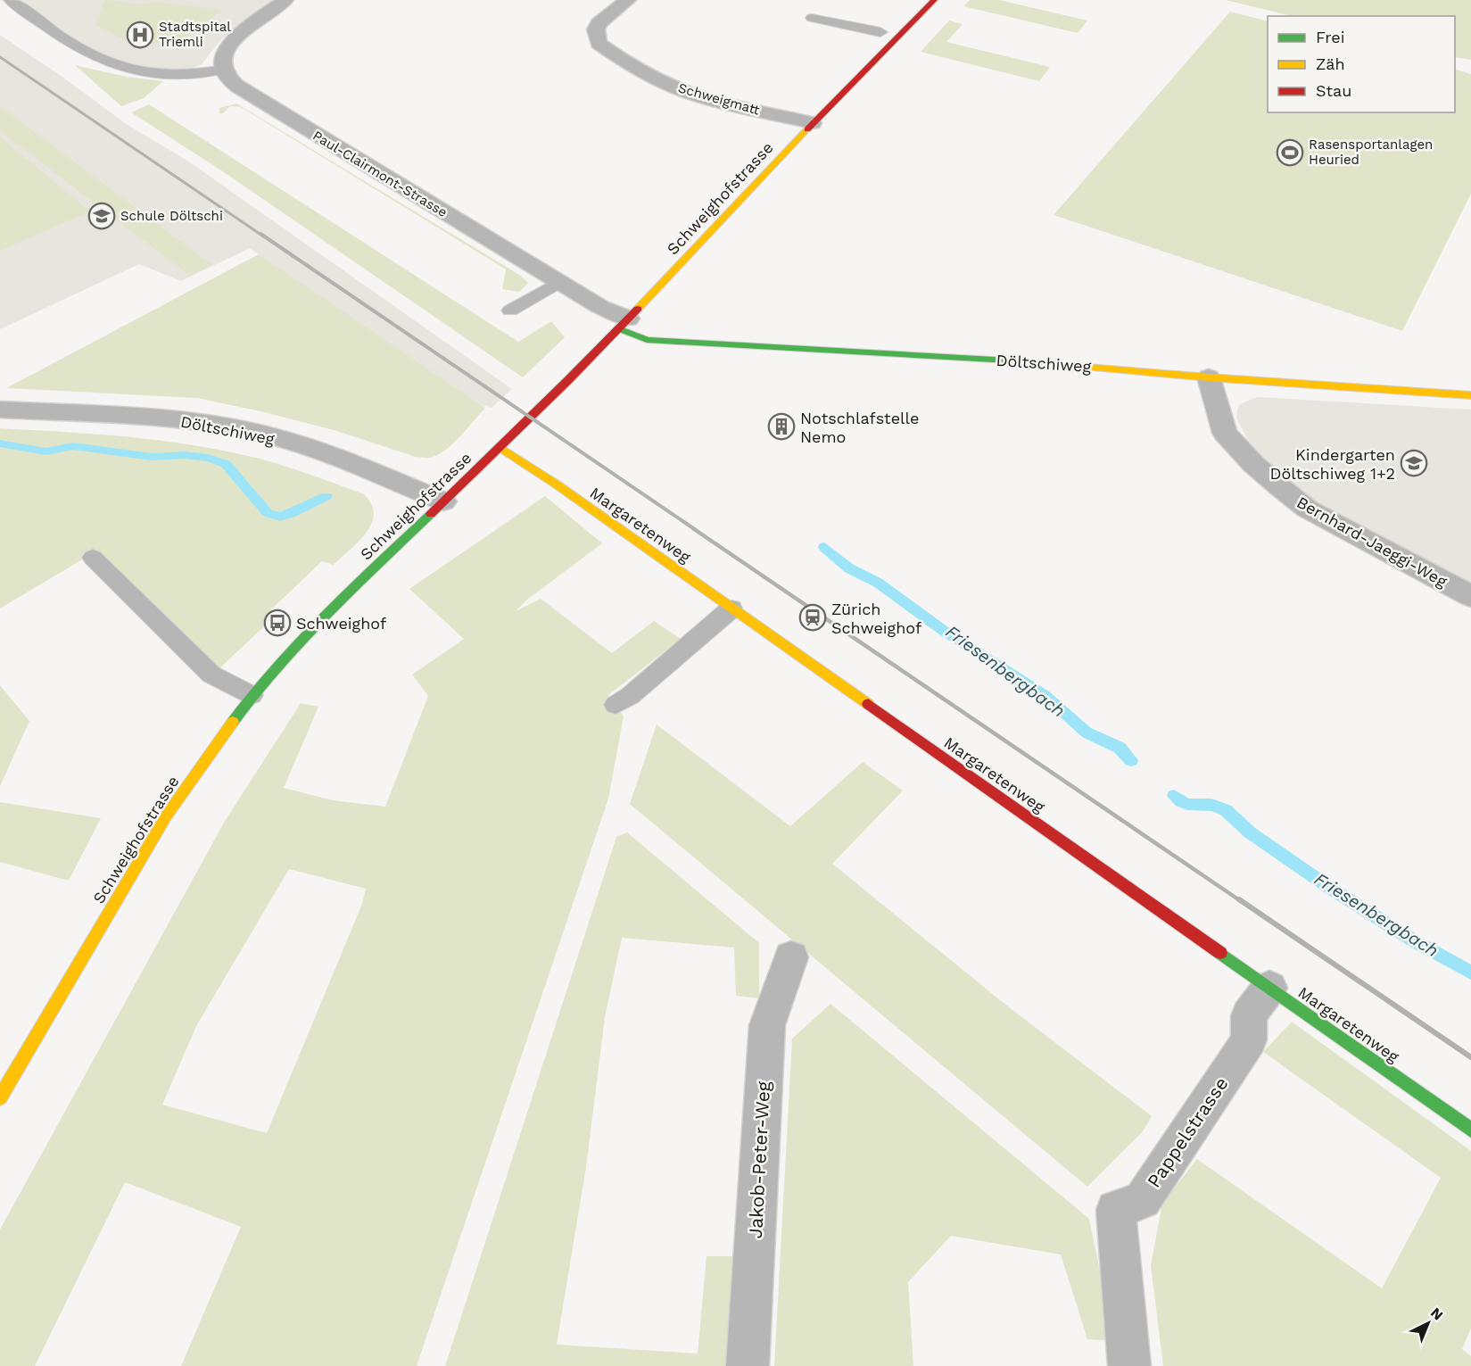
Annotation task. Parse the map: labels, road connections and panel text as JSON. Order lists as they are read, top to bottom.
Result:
{
  "streets": {
    "street": [
      "Schweigmatt",
      "Paul-Clairmont-Strasse",
      "Schweighofstrasse",
      "Döltschiweg",
      "Margaretenweg",
      "Bernhard-Jaeggi-Weg",
      "Pappelstrasse",
      "Jakob-Peter-Weg"
    ]
  },
  "crossings": [
    ["Schweigmatt", "Schweighofstrasse"],
    ["Paul-Clairmont-Strasse", "Schweighofstrasse"],
    ["Paul-Clairmont-Strasse", "Döltschiweg"],
    ["Schweighofstrasse", "Döltschiweg"],
    ["Schweighofstrasse", "Margaretenweg"],
    ["Döltschiweg", "Bernhard-Jaeggi-Weg"],
    ["Margaretenweg", "Pappelstrasse"]
  ],
  "water": ["Friesenbergbach"],
  "places": {
    "hospital": ["Stadtspital Triemli"],
    "sports": ["Rasensportanlagen Heuried"],
    "school or university": ["Schule Döltschi", "Kindergarten Döltschiweg 1+2"],
    "building": ["Notschlafstelle Nemo"],
    "station": ["Zürich Schweighof"],
    "bus stop": ["Schweighof"]
  },
  "legend": ["Frei", "Zäh", "Stau"],
  "north": "top right"
}
